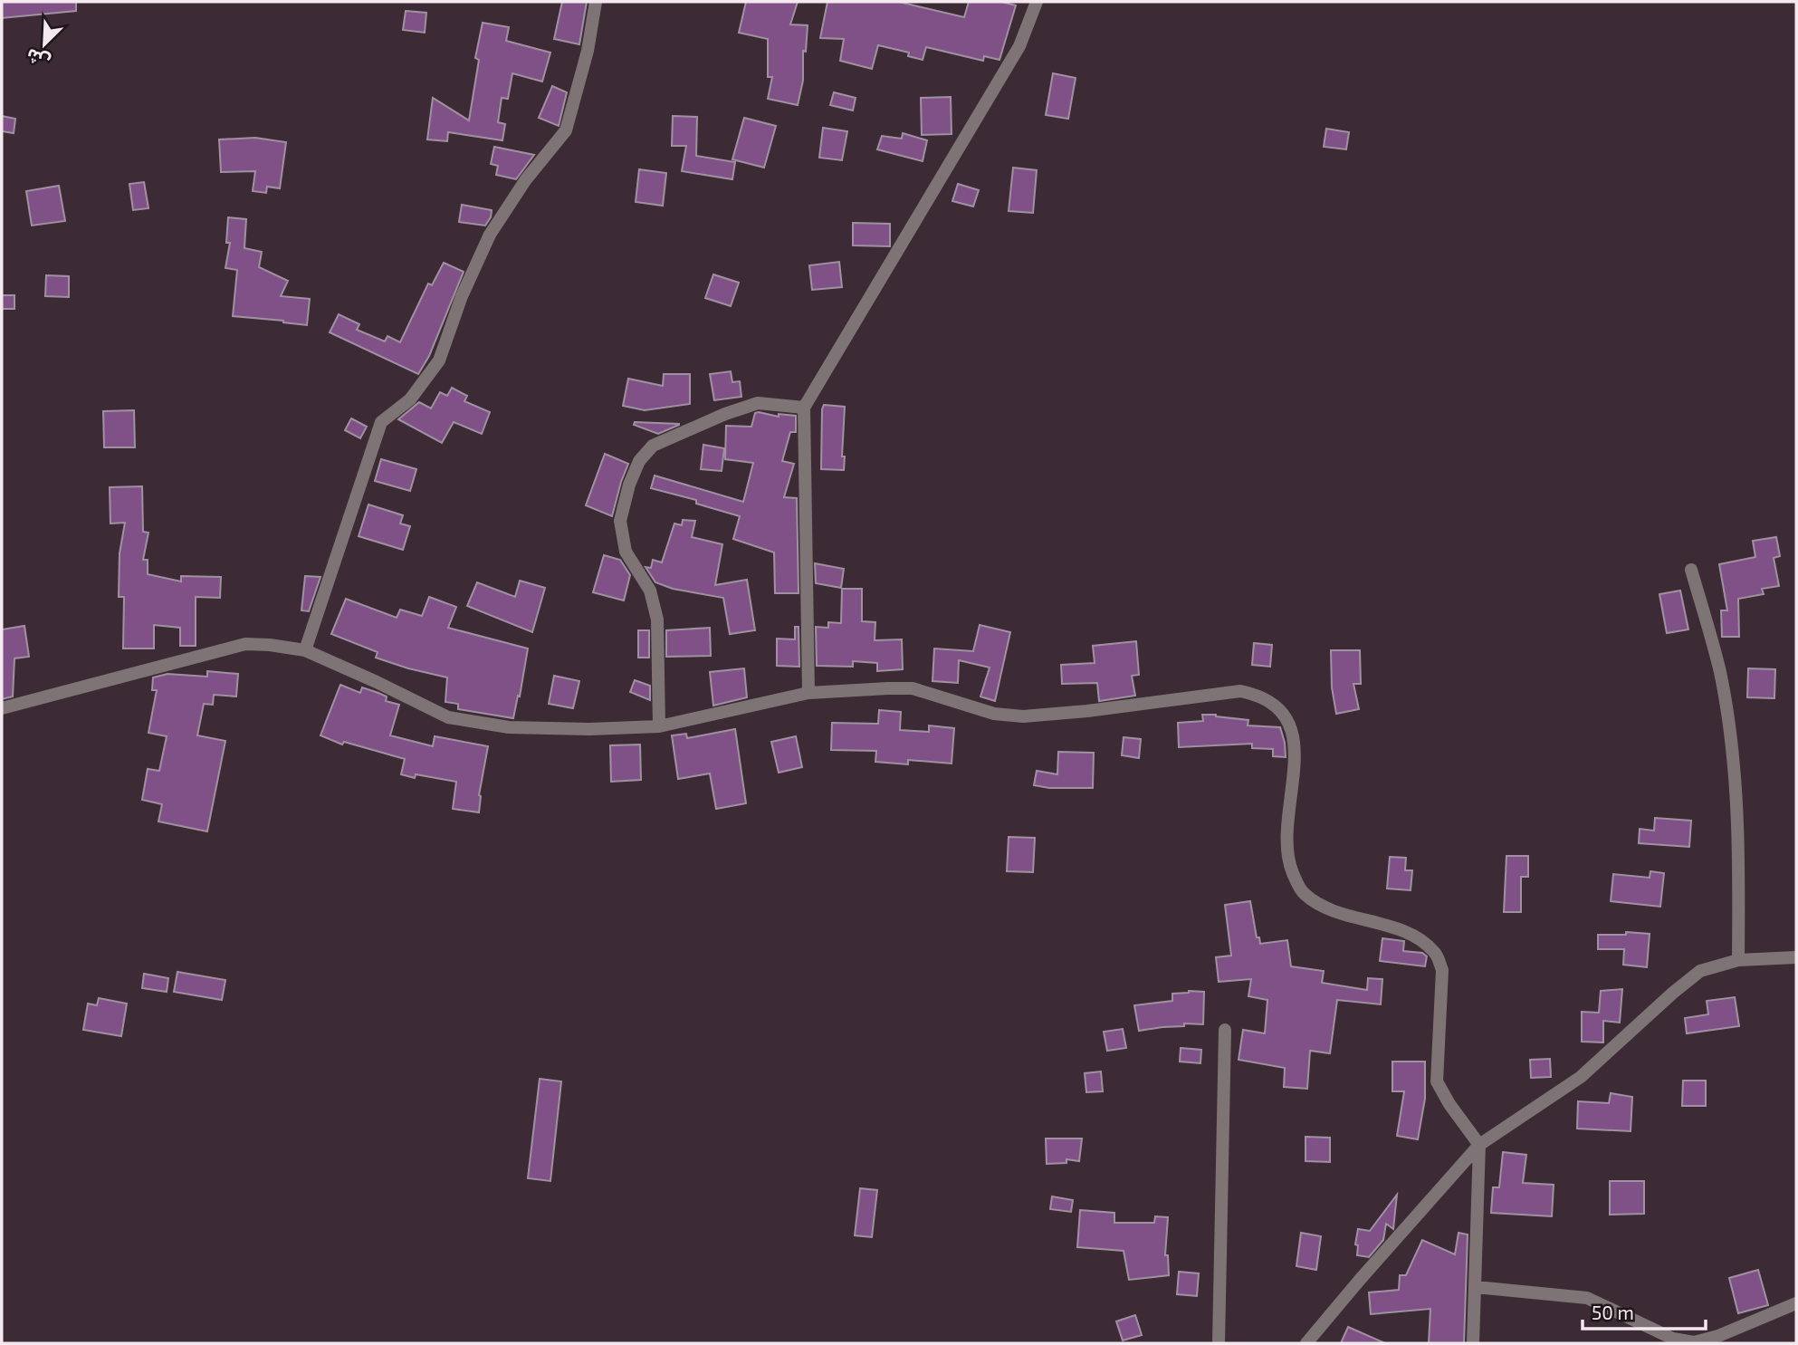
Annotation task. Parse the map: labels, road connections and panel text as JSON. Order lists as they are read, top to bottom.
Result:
{
  "scale_bar": "50 m",
  "north": "bottom left"
}
